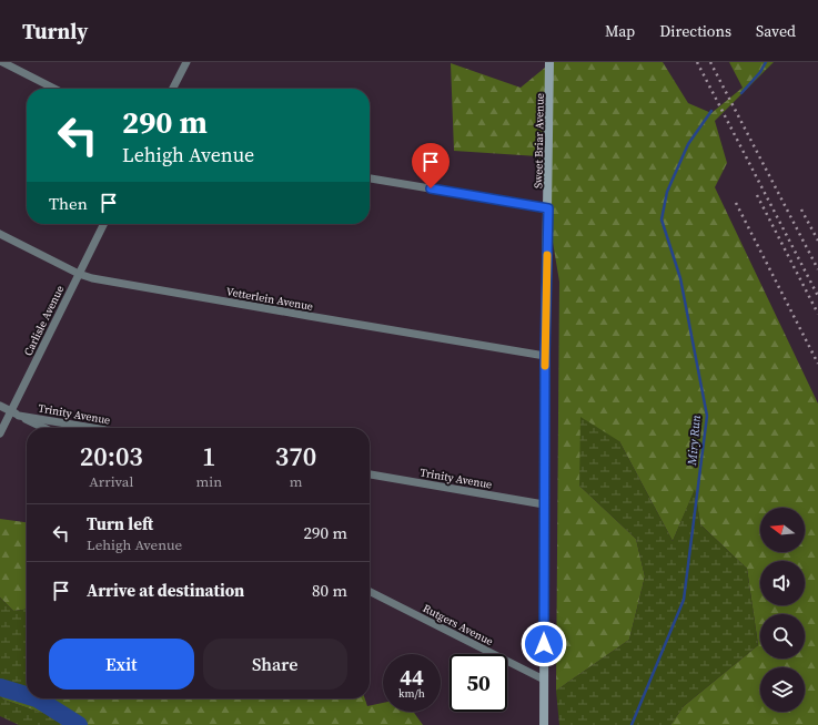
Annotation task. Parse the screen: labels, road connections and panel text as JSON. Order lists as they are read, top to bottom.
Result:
{
  "streets": {
    "main road": ["Sweet Briar Avenue"],
    "street": [
      "Vetterlein Avenue",
      "Carlisle Avenue",
      "Trinity Avenue",
      "Rutgers Avenue"
    ]
  },
  "crossings": [
    ["Sweet Briar Avenue", "Vetterlein Avenue"],
    ["Sweet Briar Avenue", "Trinity Avenue"],
    ["Sweet Briar Avenue", "Rutgers Avenue"],
    ["Vetterlein Avenue", "Carlisle Avenue"],
    ["Carlisle Avenue", "Trinity Avenue"]
  ],
  "water": ["Miry Run"],
  "north": "left",
  "page": {
    "header": "Turnly",
    "nav": ["Map", "Directions", "Saved"],
    "turn": ["290 m", "Lehigh Avenue"],
    "then": "Then",
    "eta": [
      "20:03",
      "Arrival",
      "1",
      "min",
      "370",
      "m"
    ],
    "list": [
      {
        "name": "Turn left",
        "note": "Lehigh Avenue",
        "value": "290 m"
      },
      {
        "name": "Arrive at destination",
        "value": "80 m"
      }
    ],
    "buttons": ["Exit", "Share"],
    "speed": "44 km/h",
    "limit": "50"
  }
}
